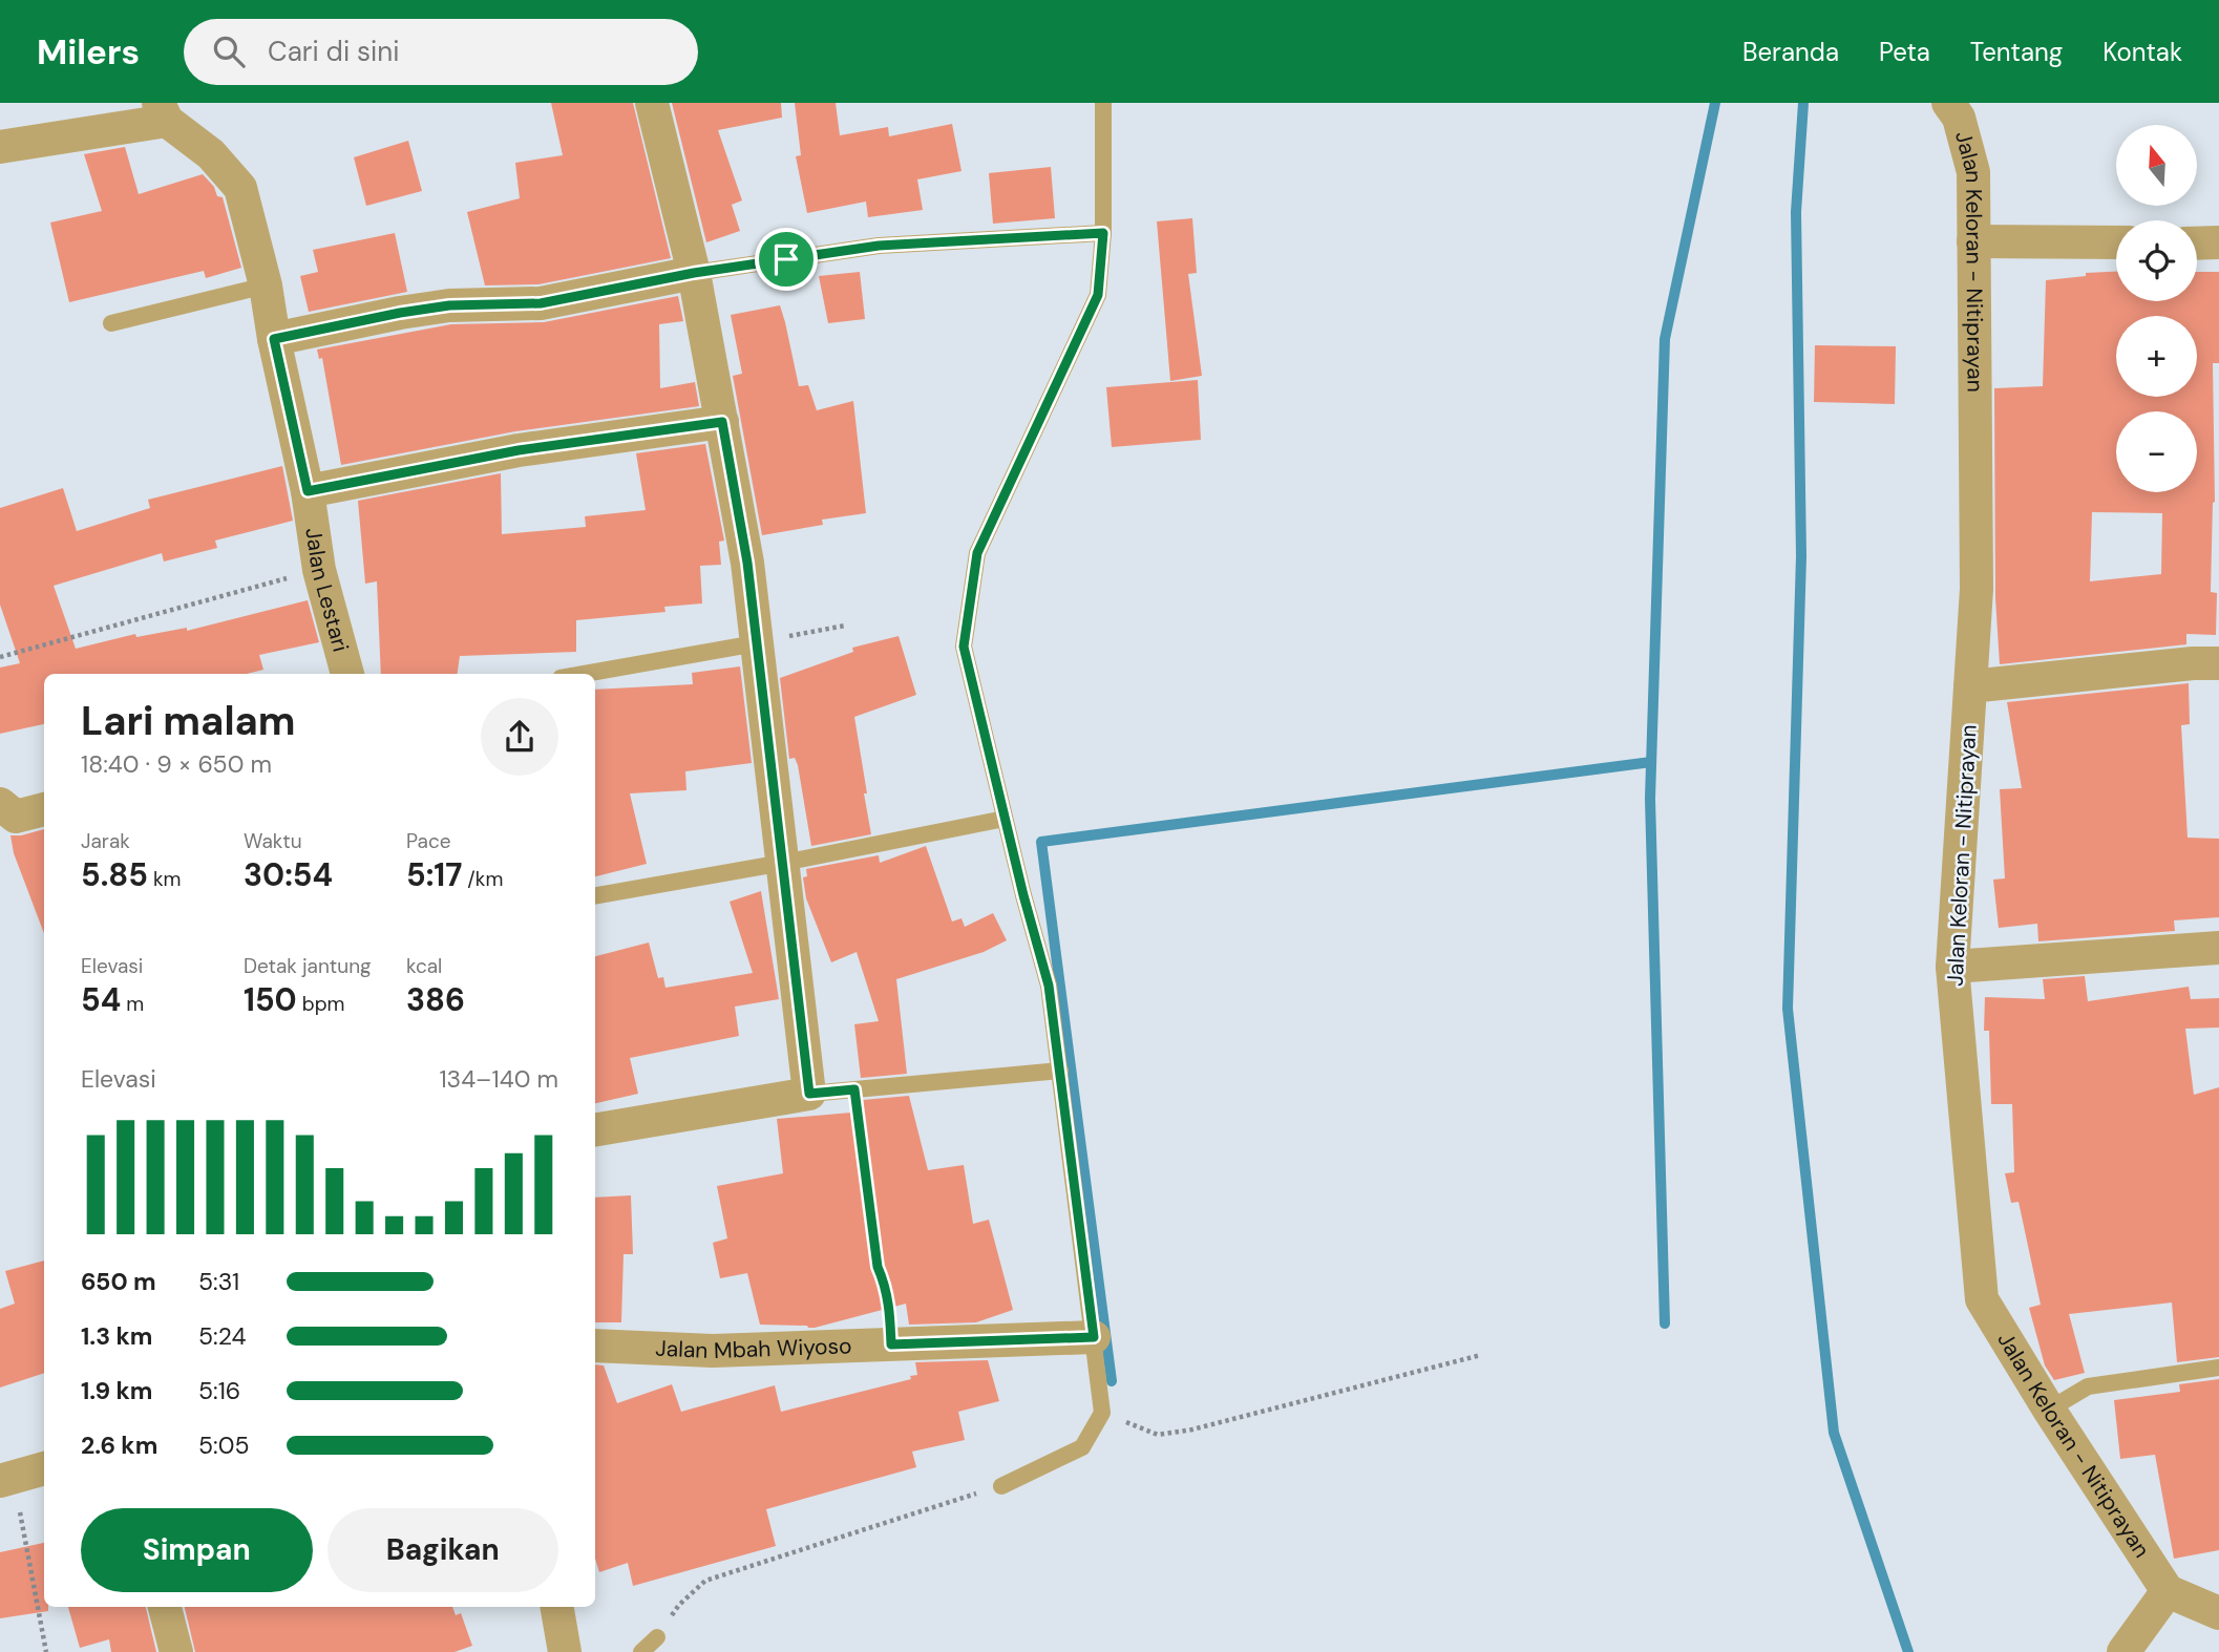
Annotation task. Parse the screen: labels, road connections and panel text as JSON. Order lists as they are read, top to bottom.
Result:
{
  "streets": {
    "street": ["Jalan Keloran - Nitiprayan", "Jalan Lestari", "Jalan Mbah Wiyoso"]
  },
  "north": "top",
  "page": {
    "header": "Milers",
    "search": "Cari di sini",
    "nav": [
      "Beranda",
      "Peta",
      "Tentang",
      "Kontak"
    ],
    "map_buttons": ["+", "−"],
    "heading": ["Lari malam", "18:40 · 9 × 650 m"],
    "stats": [
      ["Jarak", "5.85 km"],
      ["Waktu", "30:54"],
      ["Pace", "5:17 /km"],
      ["Elevasi", "54 m"],
      ["Detak jantung", "150 bpm"],
      ["kcal", "386"]
    ],
    "chart": ["Elevasi", "134–140 m"],
    "list": [
      {
        "name": "650 m",
        "note": "5:31"
      },
      {
        "name": "1.3 km",
        "note": "5:24"
      },
      {
        "name": "1.9 km",
        "note": "5:16"
      },
      {
        "name": "2.6 km",
        "note": "5:05"
      }
    ],
    "buttons": ["Simpan", "Bagikan"]
  }
}
